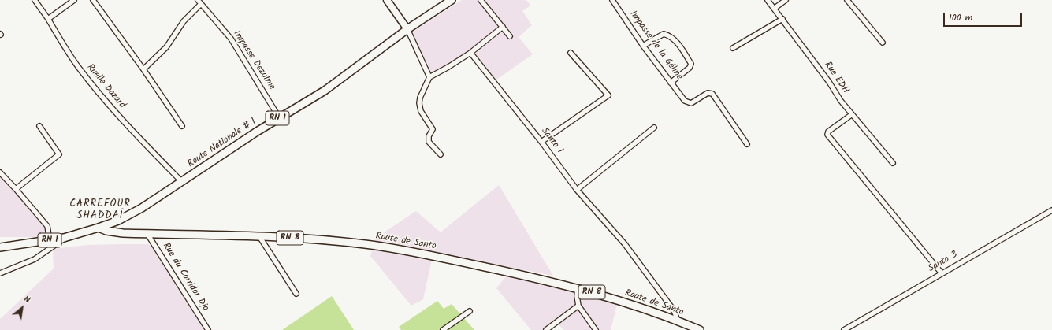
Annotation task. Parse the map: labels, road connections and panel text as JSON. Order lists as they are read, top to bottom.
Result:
{
  "streets": {
    "main road": [
      "RN 1",
      "Route Nationale # 1",
      "RN 8",
      "Route de Santo"
    ],
    "street": [
      "Impasse de la Géline",
      "Impasse Dezulme",
      "Rue EDH",
      "Ruelle Dazard",
      "Santo 1",
      "Santo 3",
      "Rue du Corridor Djo"
    ]
  },
  "crossings": [
    ["Impasse Dezulme", "Route Nationale # 1"],
    ["Ruelle Dazard", "Route Nationale # 1"],
    ["Santo 1", "Route de Santo"],
    ["Route Nationale # 1", "Route de Santo"],
    ["Route de Santo", "Rue du Corridor Djo"]
  ],
  "districts": ["CARREFOUR SHADDAÏ"],
  "scale_bar": "100 m",
  "north": "top right"
}
